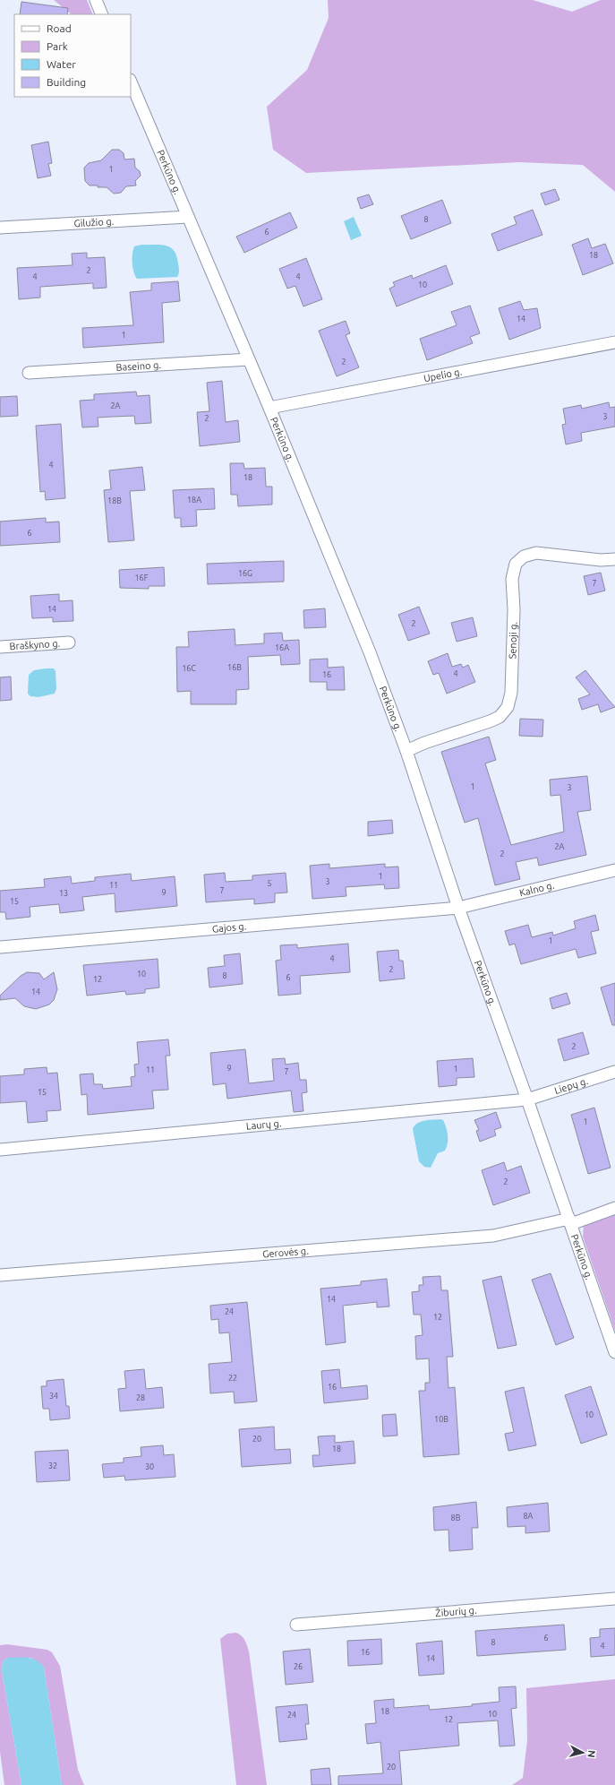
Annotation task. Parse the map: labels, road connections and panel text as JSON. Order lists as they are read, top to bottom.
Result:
{
  "streets": {
    "street": [
      "Perkūno g.",
      "Gilužio g.",
      "Baseino g.",
      "Upelio g.",
      "Senoji g.",
      "Braškyno g.",
      "Kalno g.",
      "Gajos g.",
      "Liepų g.",
      "Laurų g.",
      "Gerovės g.",
      "Žiburių g."
    ]
  },
  "crossings": [
    ["Perkūno g.", "Gilužio g."],
    ["Perkūno g.", "Baseino g."],
    ["Perkūno g.", "Upelio g."],
    ["Perkūno g.", "Senoji g."],
    ["Perkūno g.", "Kalno g."],
    ["Perkūno g.", "Gajos g."],
    ["Perkūno g.", "Liepų g."],
    ["Perkūno g.", "Laurų g."],
    ["Perkūno g.", "Gerovės g."],
    ["Kalno g.", "Gajos g."],
    ["Liepų g.", "Laurų g."]
  ],
  "house_numbers": [
    "1",
    "8",
    "6",
    "18",
    "2",
    "4",
    "4",
    "10",
    "14",
    "1",
    "2",
    "2A",
    "3",
    "2",
    "4",
    "18",
    "18A",
    "18B",
    "6",
    "16G",
    "16F",
    "7",
    "14",
    "2",
    "16A",
    "16B",
    "16C",
    "4",
    "16",
    "1",
    "3",
    "2A",
    "2",
    "1",
    "3",
    "5",
    "11",
    "7",
    "9",
    "13",
    "15",
    "1",
    "4",
    "2",
    "10",
    "8",
    "6",
    "12",
    "14",
    "2",
    "9",
    "1",
    "11",
    "7",
    "15",
    "1",
    "2",
    "14",
    "24",
    "12",
    "22",
    "16",
    "34",
    "28",
    "10",
    "10B",
    "20",
    "18",
    "32",
    "30",
    "8A",
    "8B",
    "6",
    "8",
    "4",
    "16",
    "14",
    "26",
    "18",
    "10",
    "24",
    "12",
    "20"
  ],
  "legend": [
    "Road",
    "Park",
    "Water",
    "Building"
  ],
  "north": "right"
}
